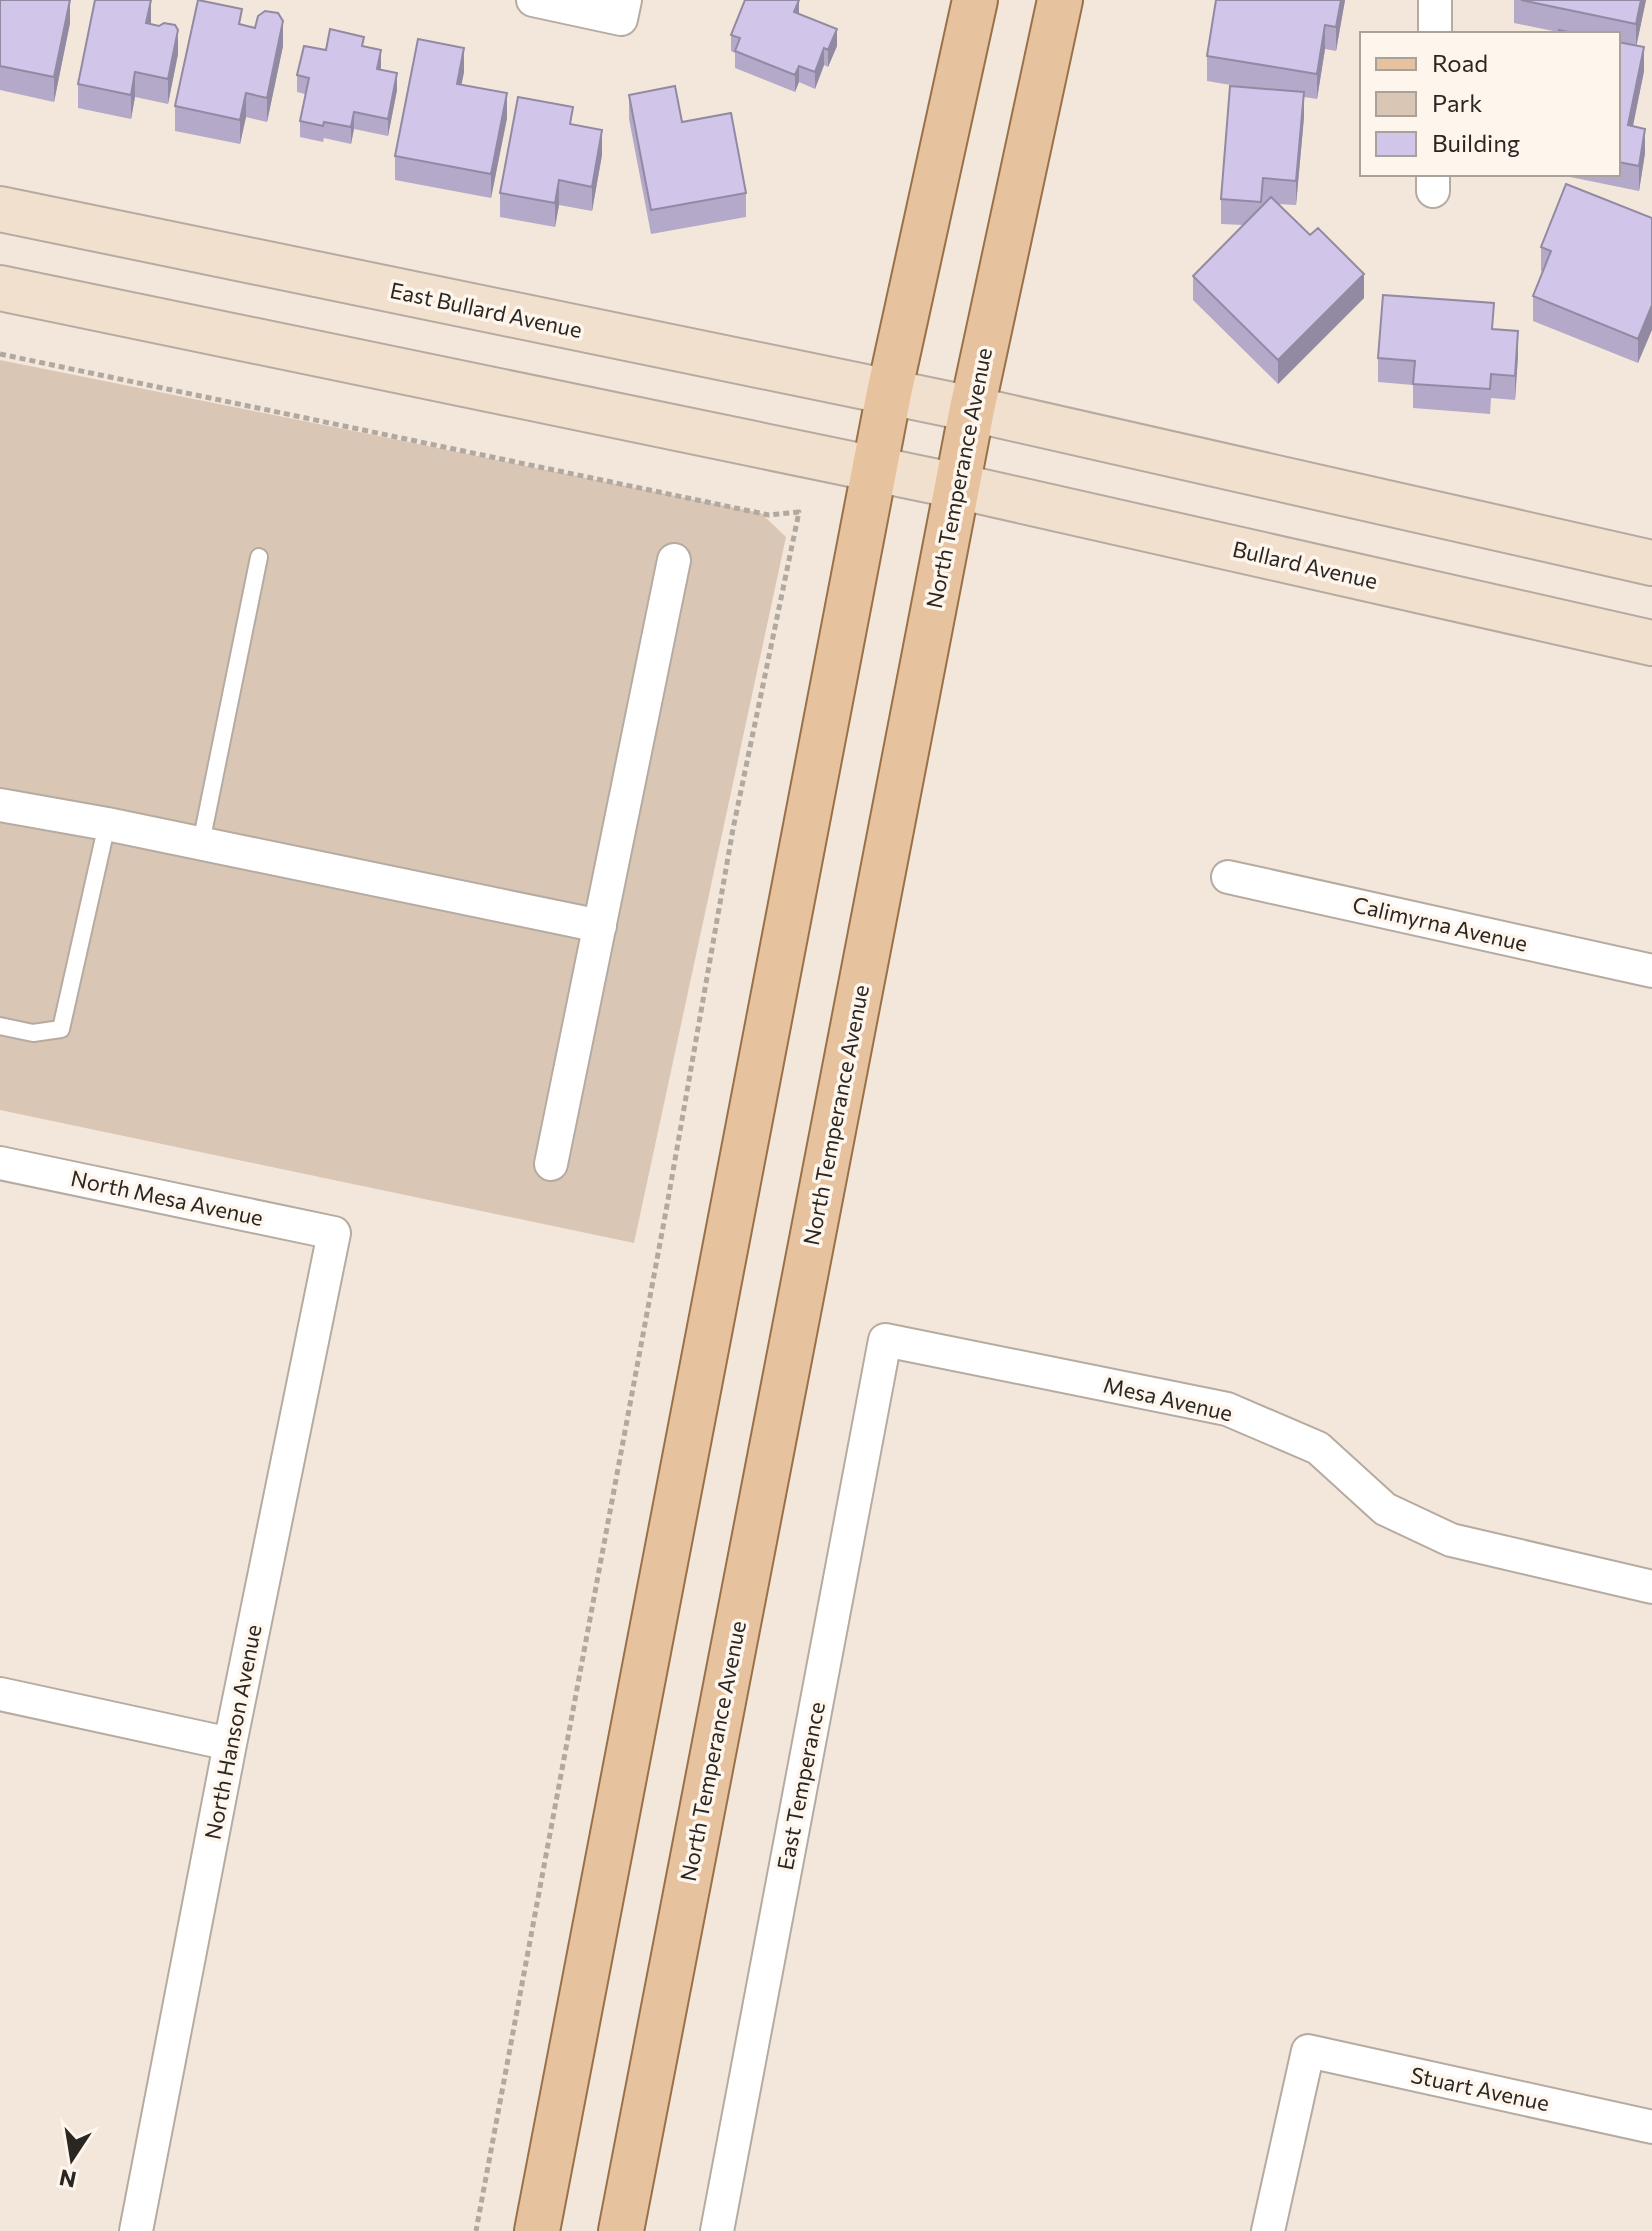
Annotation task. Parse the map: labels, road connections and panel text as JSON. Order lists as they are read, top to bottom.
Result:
{
  "streets": {
    "main road": ["East Bullard Avenue", "North Temperance Avenue", "Bullard Avenue"],
    "street": [
      "Calimyrna Avenue",
      "North Mesa Avenue",
      "Mesa Avenue",
      "North Hanson Avenue",
      "East Temperance",
      "Stuart Avenue"
    ]
  },
  "crossings": [
    ["East Bullard Avenue", "North Temperance Avenue"],
    ["North Temperance Avenue", "Bullard Avenue"],
    ["North Mesa Avenue", "North Hanson Avenue"],
    ["Mesa Avenue", "East Temperance"]
  ],
  "legend": ["Road", "Park", "Building"],
  "north": "bottom"
}
